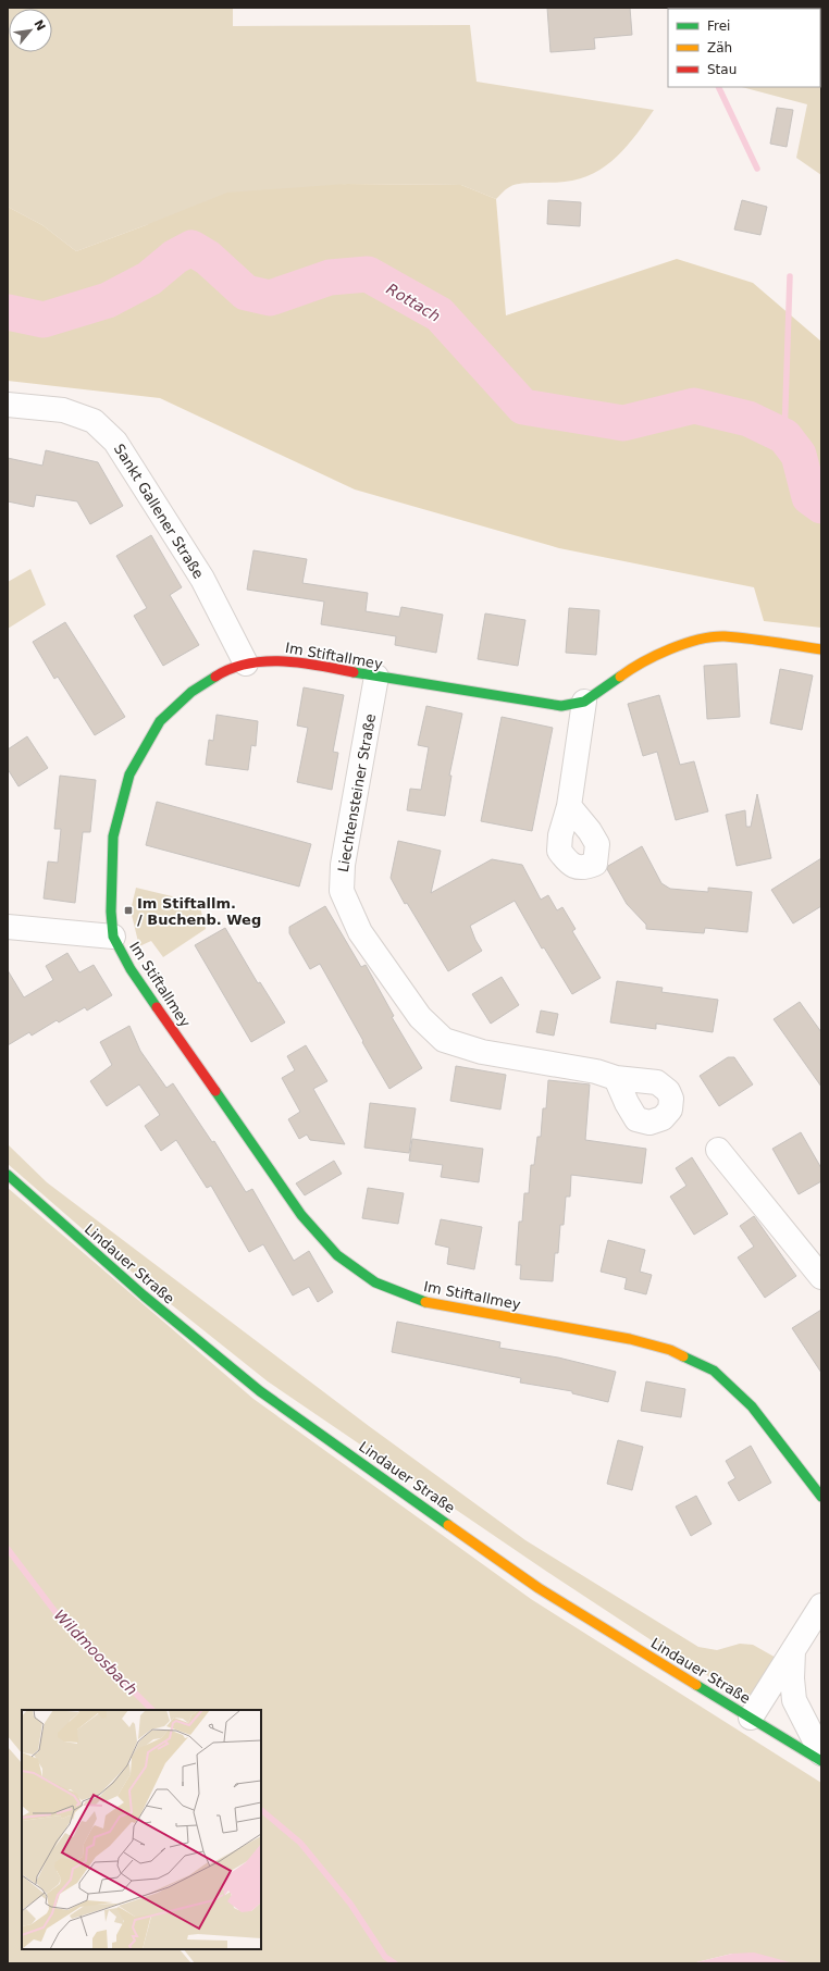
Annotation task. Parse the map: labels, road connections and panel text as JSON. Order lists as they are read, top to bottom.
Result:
{
  "streets": {
    "street": [
      "Sankt Gallener Straße",
      "Im Stiftallmey",
      "Liechtensteiner Straße",
      "Lindauer Straße"
    ]
  },
  "crossings": [
    ["Sankt Gallener Straße", "Im Stiftallmey"],
    ["Im Stiftallmey", "Liechtensteiner Straße"]
  ],
  "water": ["Rottach", "Wildmoosbach"],
  "places": {
    "transit": ["Im Stiftallm. / Buchenb. Weg"]
  },
  "legend": ["Frei", "Zäh", "Stau"],
  "north": "top right"
}
